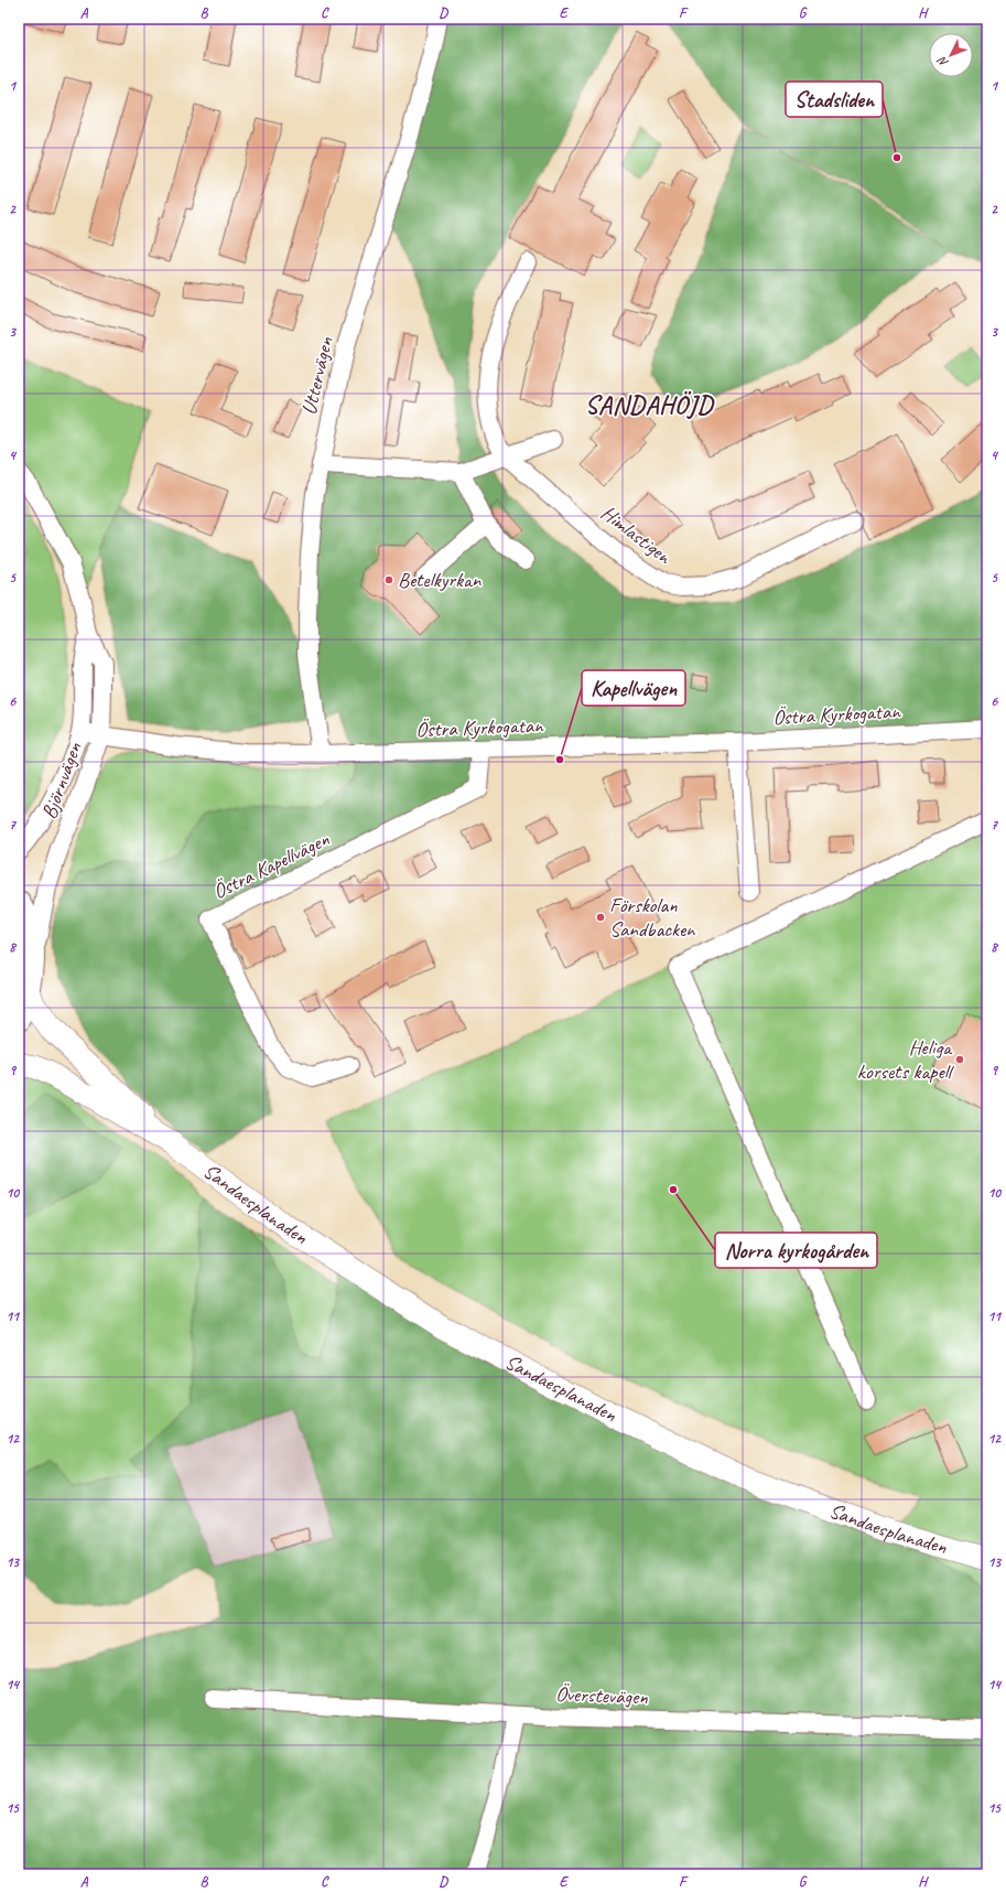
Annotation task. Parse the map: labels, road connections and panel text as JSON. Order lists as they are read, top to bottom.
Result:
{
  "streets": {
    "main road": ["Sandaesplanaden"],
    "street": [
      "Uttervägen",
      "Himlastigen",
      "Östra Kyrkogatan",
      "Björnvägen",
      "Östra Kapellvägen",
      "Överstevägen"
    ]
  },
  "crossings": [
    ["Uttervägen", "Östra Kyrkogatan"],
    ["Östra Kyrkogatan", "Björnvägen"],
    ["Östra Kyrkogatan", "Östra Kapellvägen"],
    ["Björnvägen", "Sandaesplanaden"]
  ],
  "districts": ["SANDAHÖJD"],
  "places": [
    "Stadsliden",
    "Betelkyrkan",
    "Kapellvägen",
    "Förskolan Sandbacken",
    "Heliga korsets kapell",
    "Norra kyrkogården"
  ],
  "north": "bottom left",
  "grid": {
    "columns": [
      "A",
      "B",
      "C",
      "D",
      "E",
      "F",
      "G",
      "H"
    ],
    "rows": [
      "1",
      "2",
      "3",
      "4",
      "5",
      "6",
      "7",
      "8",
      "9",
      "10",
      "11",
      "12",
      "13",
      "14",
      "15"
    ]
  }
}
